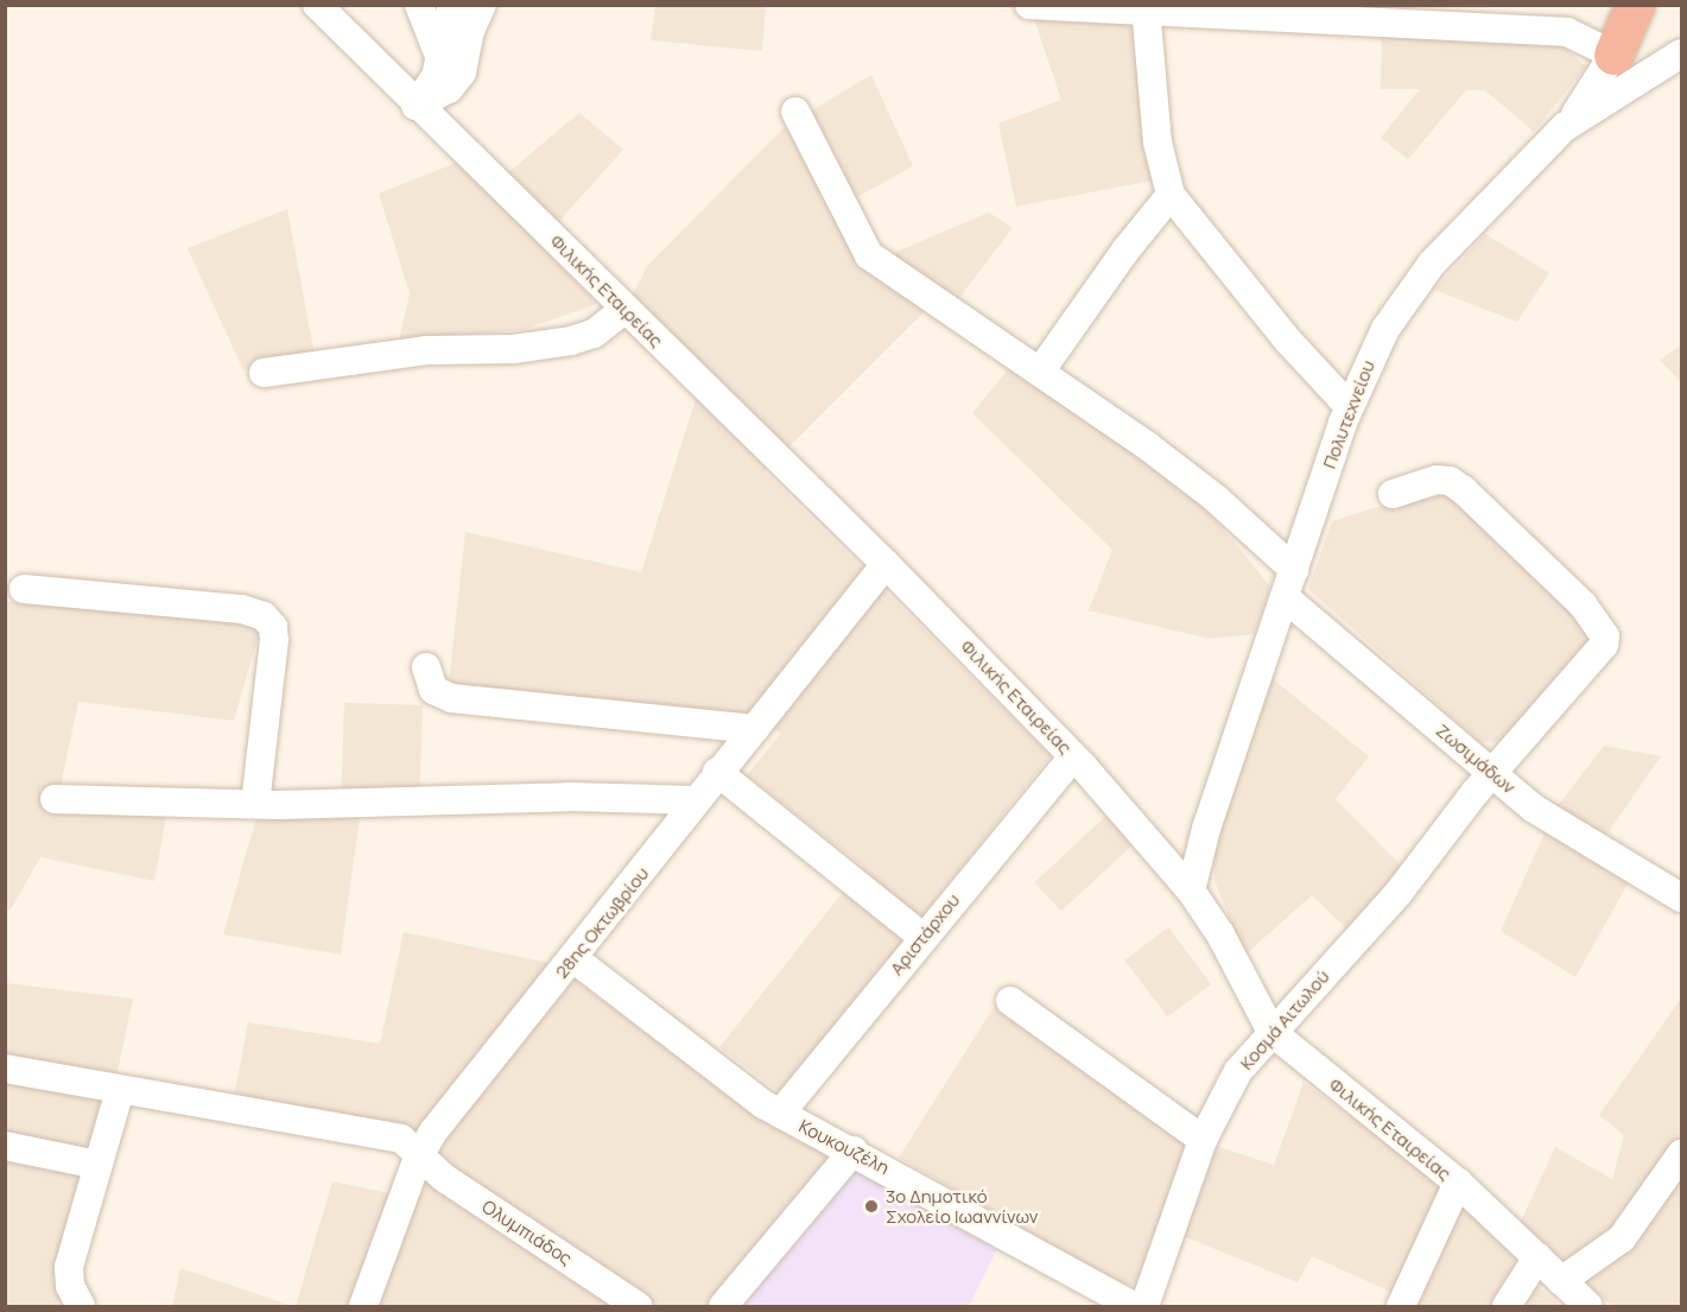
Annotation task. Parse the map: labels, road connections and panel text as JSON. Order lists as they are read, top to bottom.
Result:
{
  "streets": {
    "street": [
      "Φιλικής Εταιρείας",
      "Πολυτεχνείου",
      "Ζωσιμάδων",
      "28ης Οκτωβρίου",
      "Αριστάρχου",
      "Κοσμά Αιτωλού",
      "Κουκουζέλη",
      "Ολυμπιάδος"
    ]
  },
  "crossings": [
    ["Φιλικής Εταιρείας", "Πολυτεχνείου"],
    ["Φιλικής Εταιρείας", "28ης Οκτωβρίου"],
    ["Φιλικής Εταιρείας", "Αριστάρχου"],
    ["Φιλικής Εταιρείας", "Κοσμά Αιτωλού"],
    ["Πολυτεχνείου", "Ζωσιμάδων"],
    ["Ζωσιμάδων", "Κοσμά Αιτωλού"],
    ["28ης Οκτωβρίου", "Κουκουζέλη"],
    ["28ης Οκτωβρίου", "Ολυμπιάδος"],
    ["Αριστάρχου", "Κουκουζέλη"]
  ],
  "places": ["3ο Δημοτικό Σχολείο Ιωαννίνων"]
}
